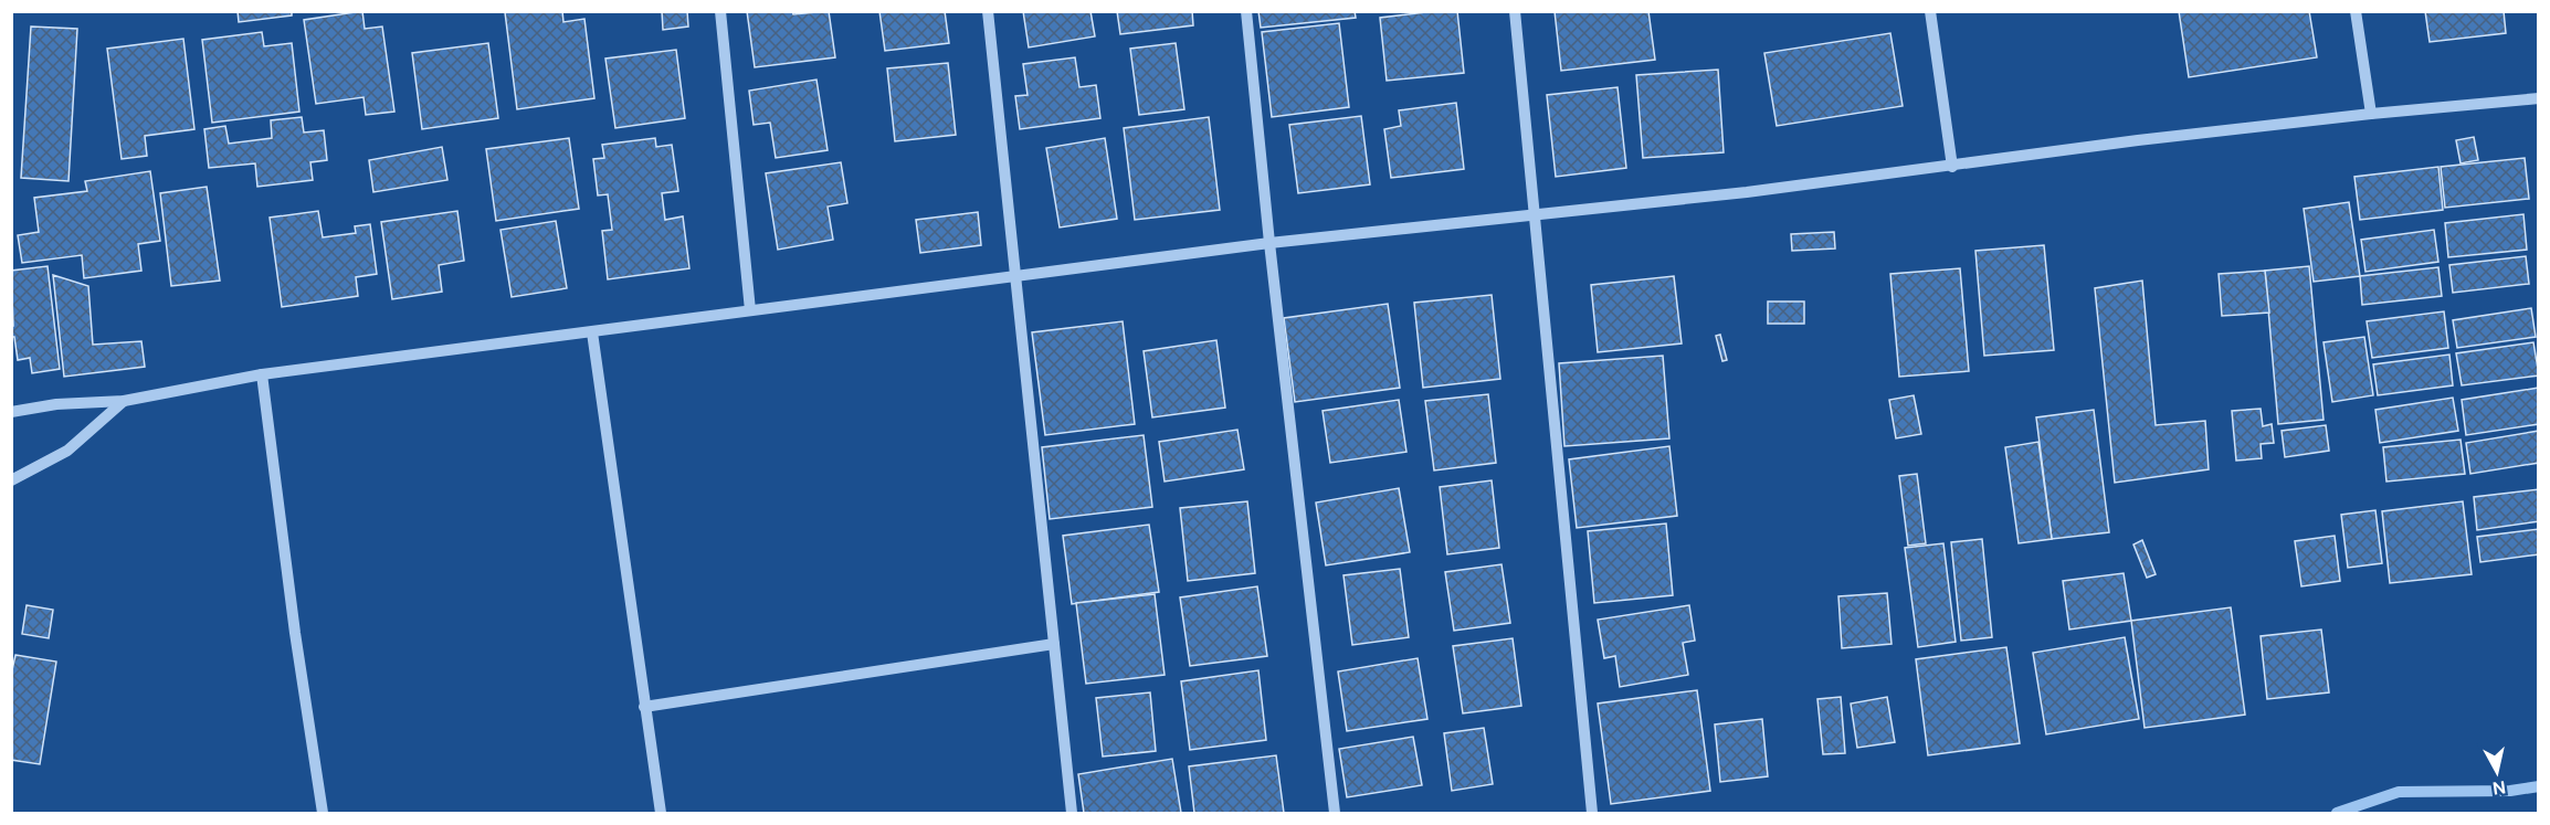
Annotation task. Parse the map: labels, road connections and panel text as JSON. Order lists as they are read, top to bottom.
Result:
{
  "north": "bottom"
}
